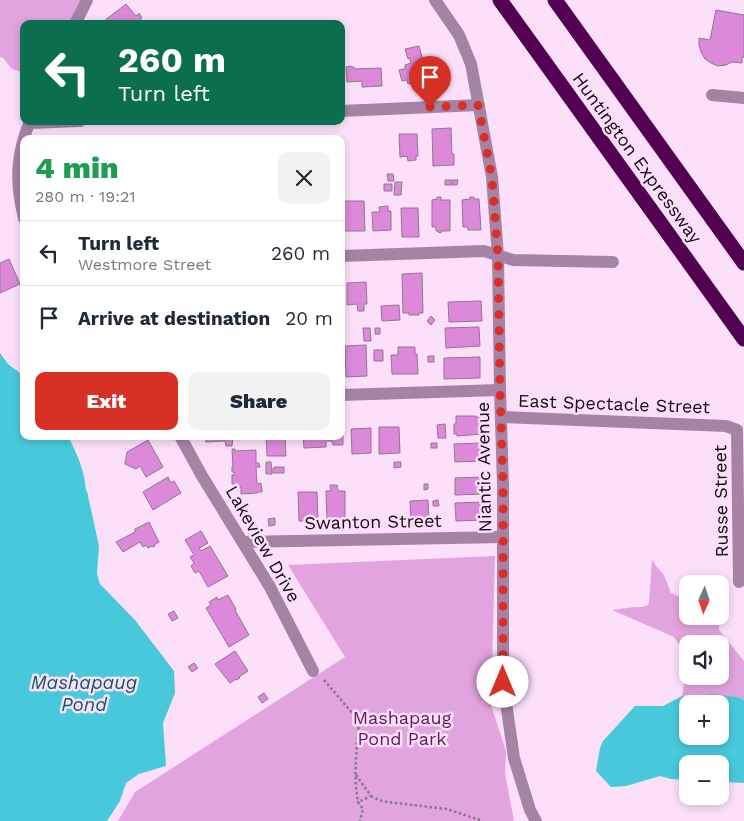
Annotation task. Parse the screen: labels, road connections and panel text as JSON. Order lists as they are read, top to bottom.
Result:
{
  "streets": {
    "highway": ["Huntington Expressway"],
    "street": [
      "East Spectacle Street",
      "Niantic Avenue",
      "Russe Street",
      "Swanton Street",
      "Lakeview Drive"
    ]
  },
  "crossings": [
    ["East Spectacle Street", "Niantic Avenue"],
    ["East Spectacle Street", "Russe Street"],
    ["Niantic Avenue", "Swanton Street"],
    ["Swanton Street", "Lakeview Drive"]
  ],
  "water": ["Mashapaug Pond"],
  "parks": ["Mashapaug Pond Park"],
  "north": "bottom",
  "page": {
    "turn": ["260 m", "Turn left"],
    "heading": ["4 min", "280 m · 19:21"],
    "list": [
      {
        "name": "Turn left",
        "note": "Westmore Street",
        "value": "260 m"
      },
      {
        "name": "Arrive at destination",
        "value": "20 m"
      }
    ],
    "buttons": ["Exit", "Share"],
    "map_buttons": ["+", "−"]
  }
}
